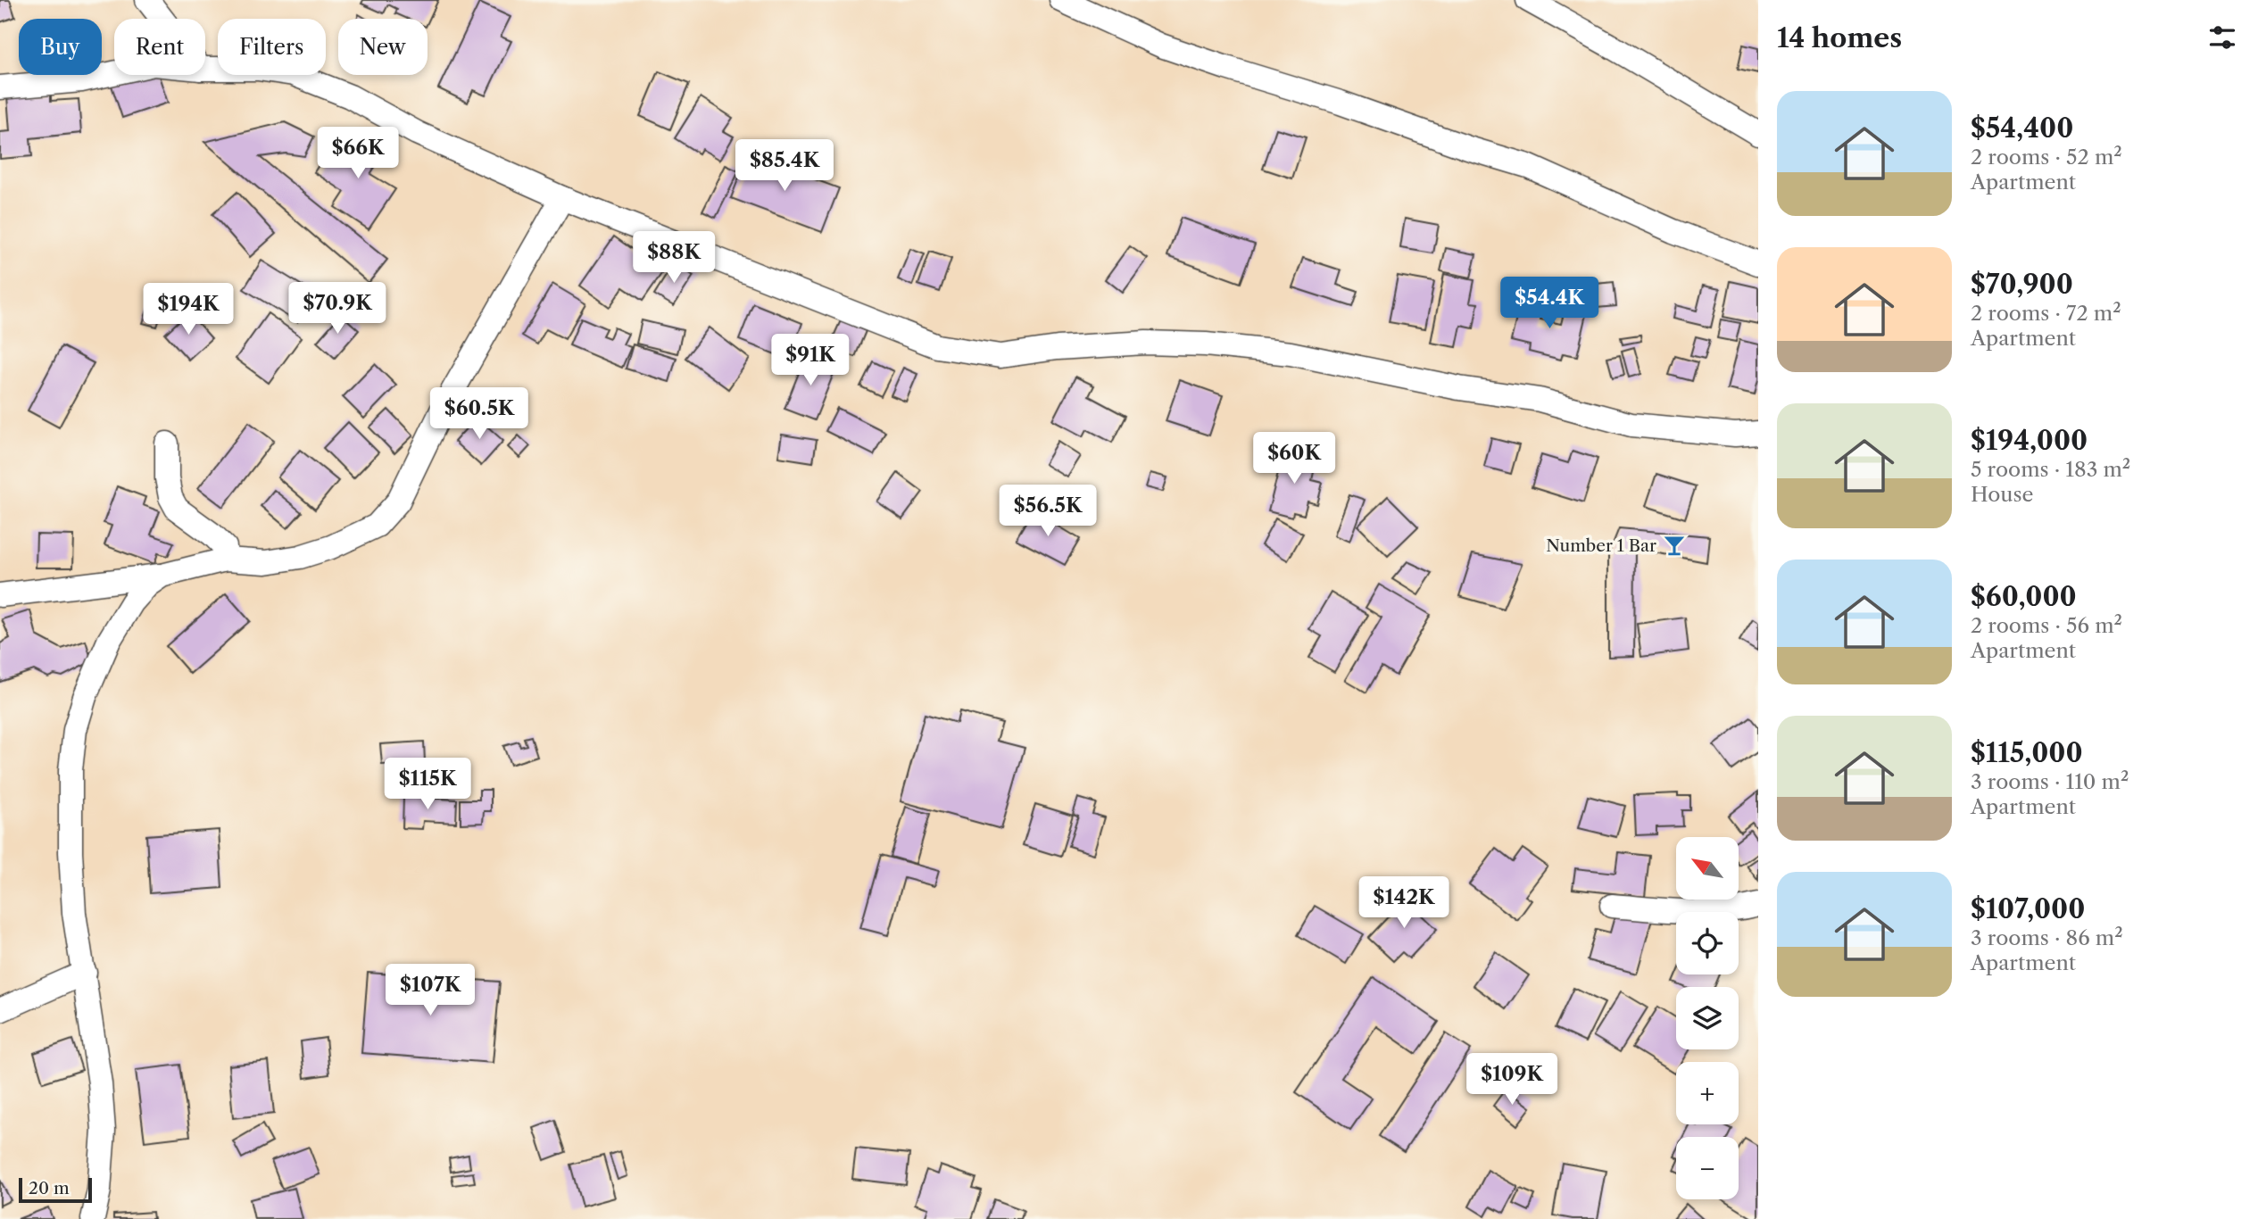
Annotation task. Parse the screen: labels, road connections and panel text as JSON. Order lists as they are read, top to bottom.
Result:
{
  "places": {
    "bar": ["Number 1 Bar"]
  },
  "scale_bar": "20 m",
  "north": "top left",
  "page": {
    "heading": "14 homes",
    "chip": [
      "Buy",
      "Rent",
      "Filters",
      "New"
    ],
    "list": [
      {
        "name": "$54,400",
        "note": "2 rooms · 52 m² · Apartment"
      },
      {
        "name": "$70,900",
        "note": "2 rooms · 72 m² · Apartment"
      },
      {
        "name": "$194,000",
        "note": "5 rooms · 183 m² · House"
      },
      {
        "name": "$60,000",
        "note": "2 rooms · 56 m² · Apartment"
      },
      {
        "name": "$115,000",
        "note": "3 rooms · 110 m² · Apartment"
      },
      {
        "name": "$107,000",
        "note": "3 rooms · 86 m² · Apartment"
      }
    ],
    "price": [
      "$66K",
      "$85.4K",
      "$88K",
      "$54.4K",
      "$70.9K",
      "$194K",
      "$91K",
      "$60.5K",
      "$60K",
      "$56.5K",
      "$115K",
      "$142K",
      "$107K",
      "$109K"
    ],
    "map_buttons": ["+", "−"],
    "scale": "20 m"
  }
}
